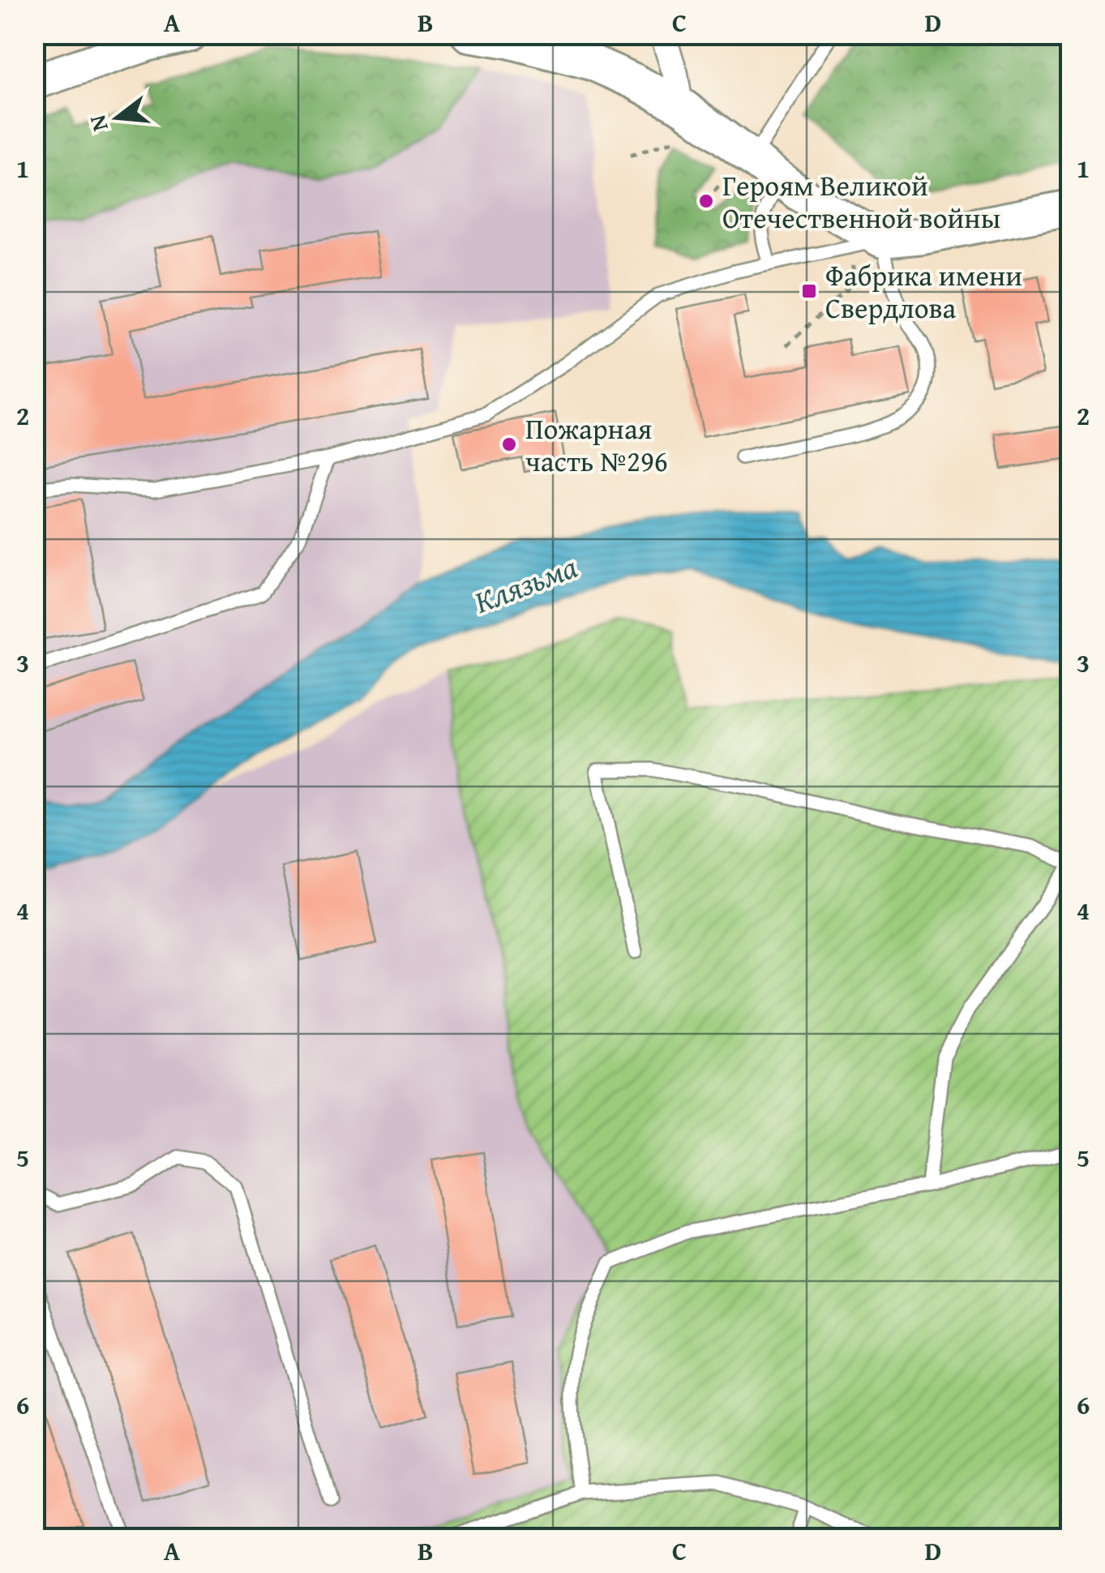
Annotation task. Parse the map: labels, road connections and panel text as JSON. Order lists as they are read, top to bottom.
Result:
{
  "water": ["Клязьма"],
  "places": {
    "other": ["Героям Великой Отечественной войны", "Пожарная часть №296"],
    "transit": ["Фабрика имени Свердлова"]
  },
  "north": "left",
  "grid": {
    "columns": [
      "A",
      "B",
      "C",
      "D"
    ],
    "rows": [
      "1",
      "2",
      "3",
      "4",
      "5",
      "6"
    ]
  }
}
